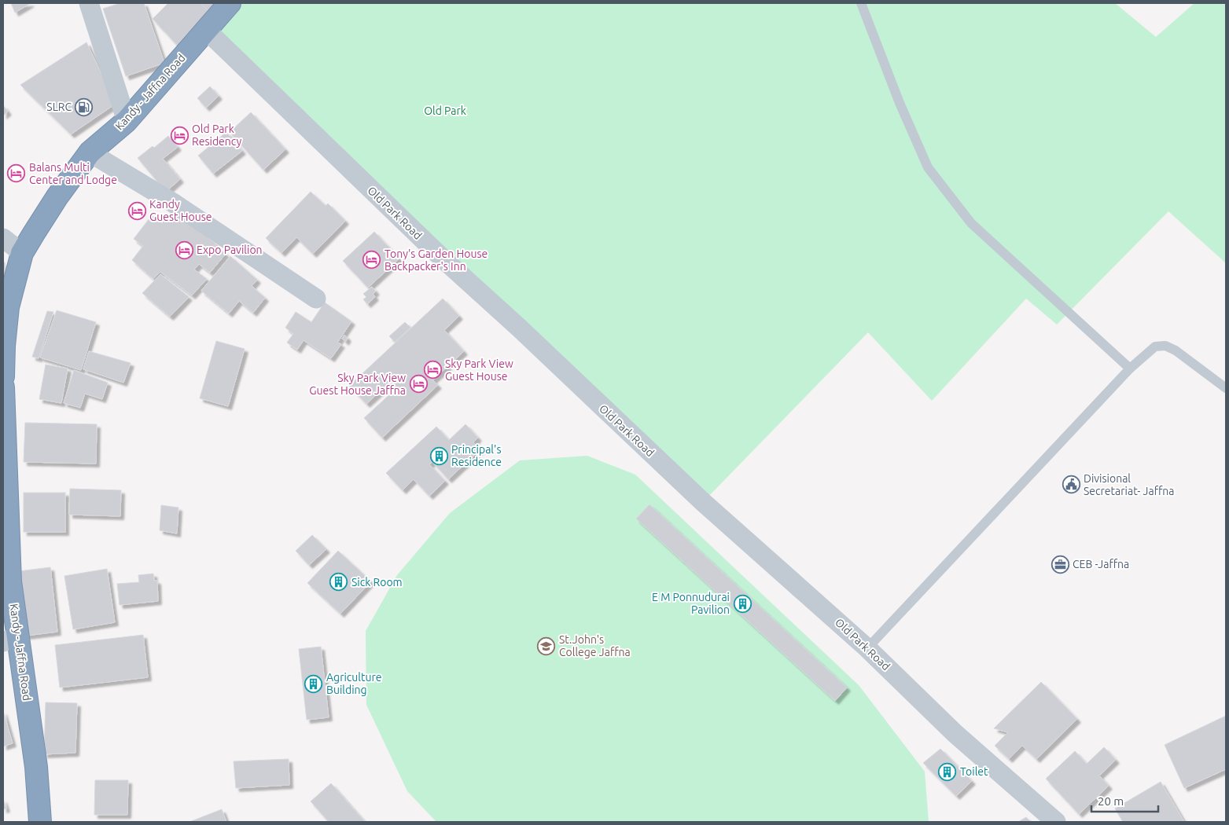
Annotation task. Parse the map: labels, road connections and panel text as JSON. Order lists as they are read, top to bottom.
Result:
{
  "streets": {
    "highway": ["Kandy - Jaffna Road"],
    "street": ["Old Park Road"]
  },
  "crossings": [
    ["Kandy - Jaffna Road", "Old Park Road"]
  ],
  "parks": ["Old Park"],
  "places": {
    "fuel station": ["SLRC"],
    "hotel": [
      "Old Park Residency",
      "Balans Multi Center and Lodge",
      "Kandy Guest House",
      "Expo Pavilion",
      "Tony's Garden House Backpacker's Inn",
      "Sky Park View Guest House",
      "Sky Park View Guest House Jaffna"
    ],
    "building": [
      "Principal's Residence",
      "Sick Room",
      "E M Ponnudurai Pavilion",
      "Agriculture Building",
      "Toilet"
    ],
    "public building": ["Divisional Secretariat- Jaffna"],
    "office": ["CEB -Jaffna"],
    "school or university": ["St.John's College Jaffna"]
  },
  "scale_bar": "20 m"
}
